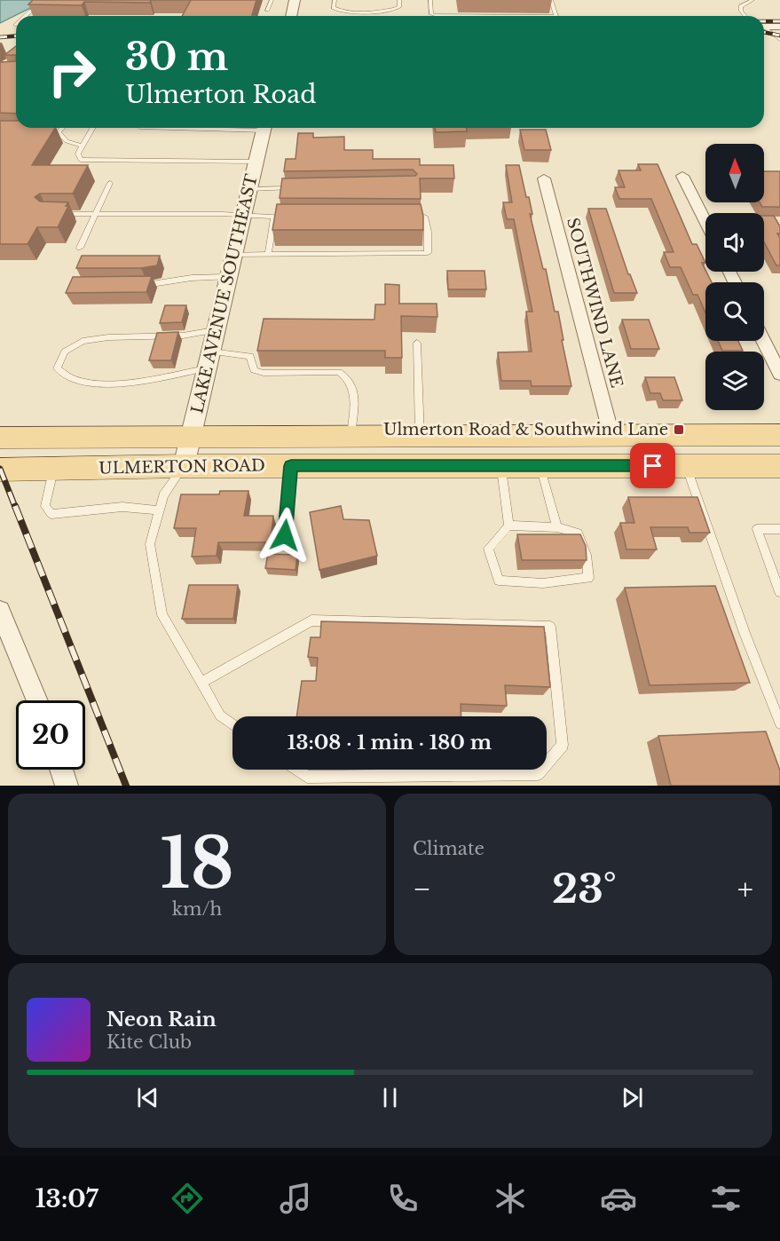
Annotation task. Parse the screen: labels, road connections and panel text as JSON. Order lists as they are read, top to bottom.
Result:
{
  "streets": {
    "main road": ["ULMERTON ROAD"],
    "street": ["LAKE AVENUE SOUTHEAST", "SOUTHWIND LANE"]
  },
  "crossings": [
    ["LAKE AVENUE SOUTHEAST", "ULMERTON ROAD"],
    ["SOUTHWIND LANE", "ULMERTON ROAD"]
  ],
  "places": {
    "transit": ["Ulmerton Road & Southwind Lane"]
  },
  "north": "top",
  "page": {
    "turn": ["30 m", "Ulmerton Road"],
    "limit": "20",
    "trip": "13:08 · 1 min · 180 m",
    "tile": [
      ["18", "km/h"],
      "Climate"
    ],
    "heat": ["−", "23°", "+"],
    "song": ["Neon Rain", "Kite Club"],
    "tabs": "13:07"
  }
}
